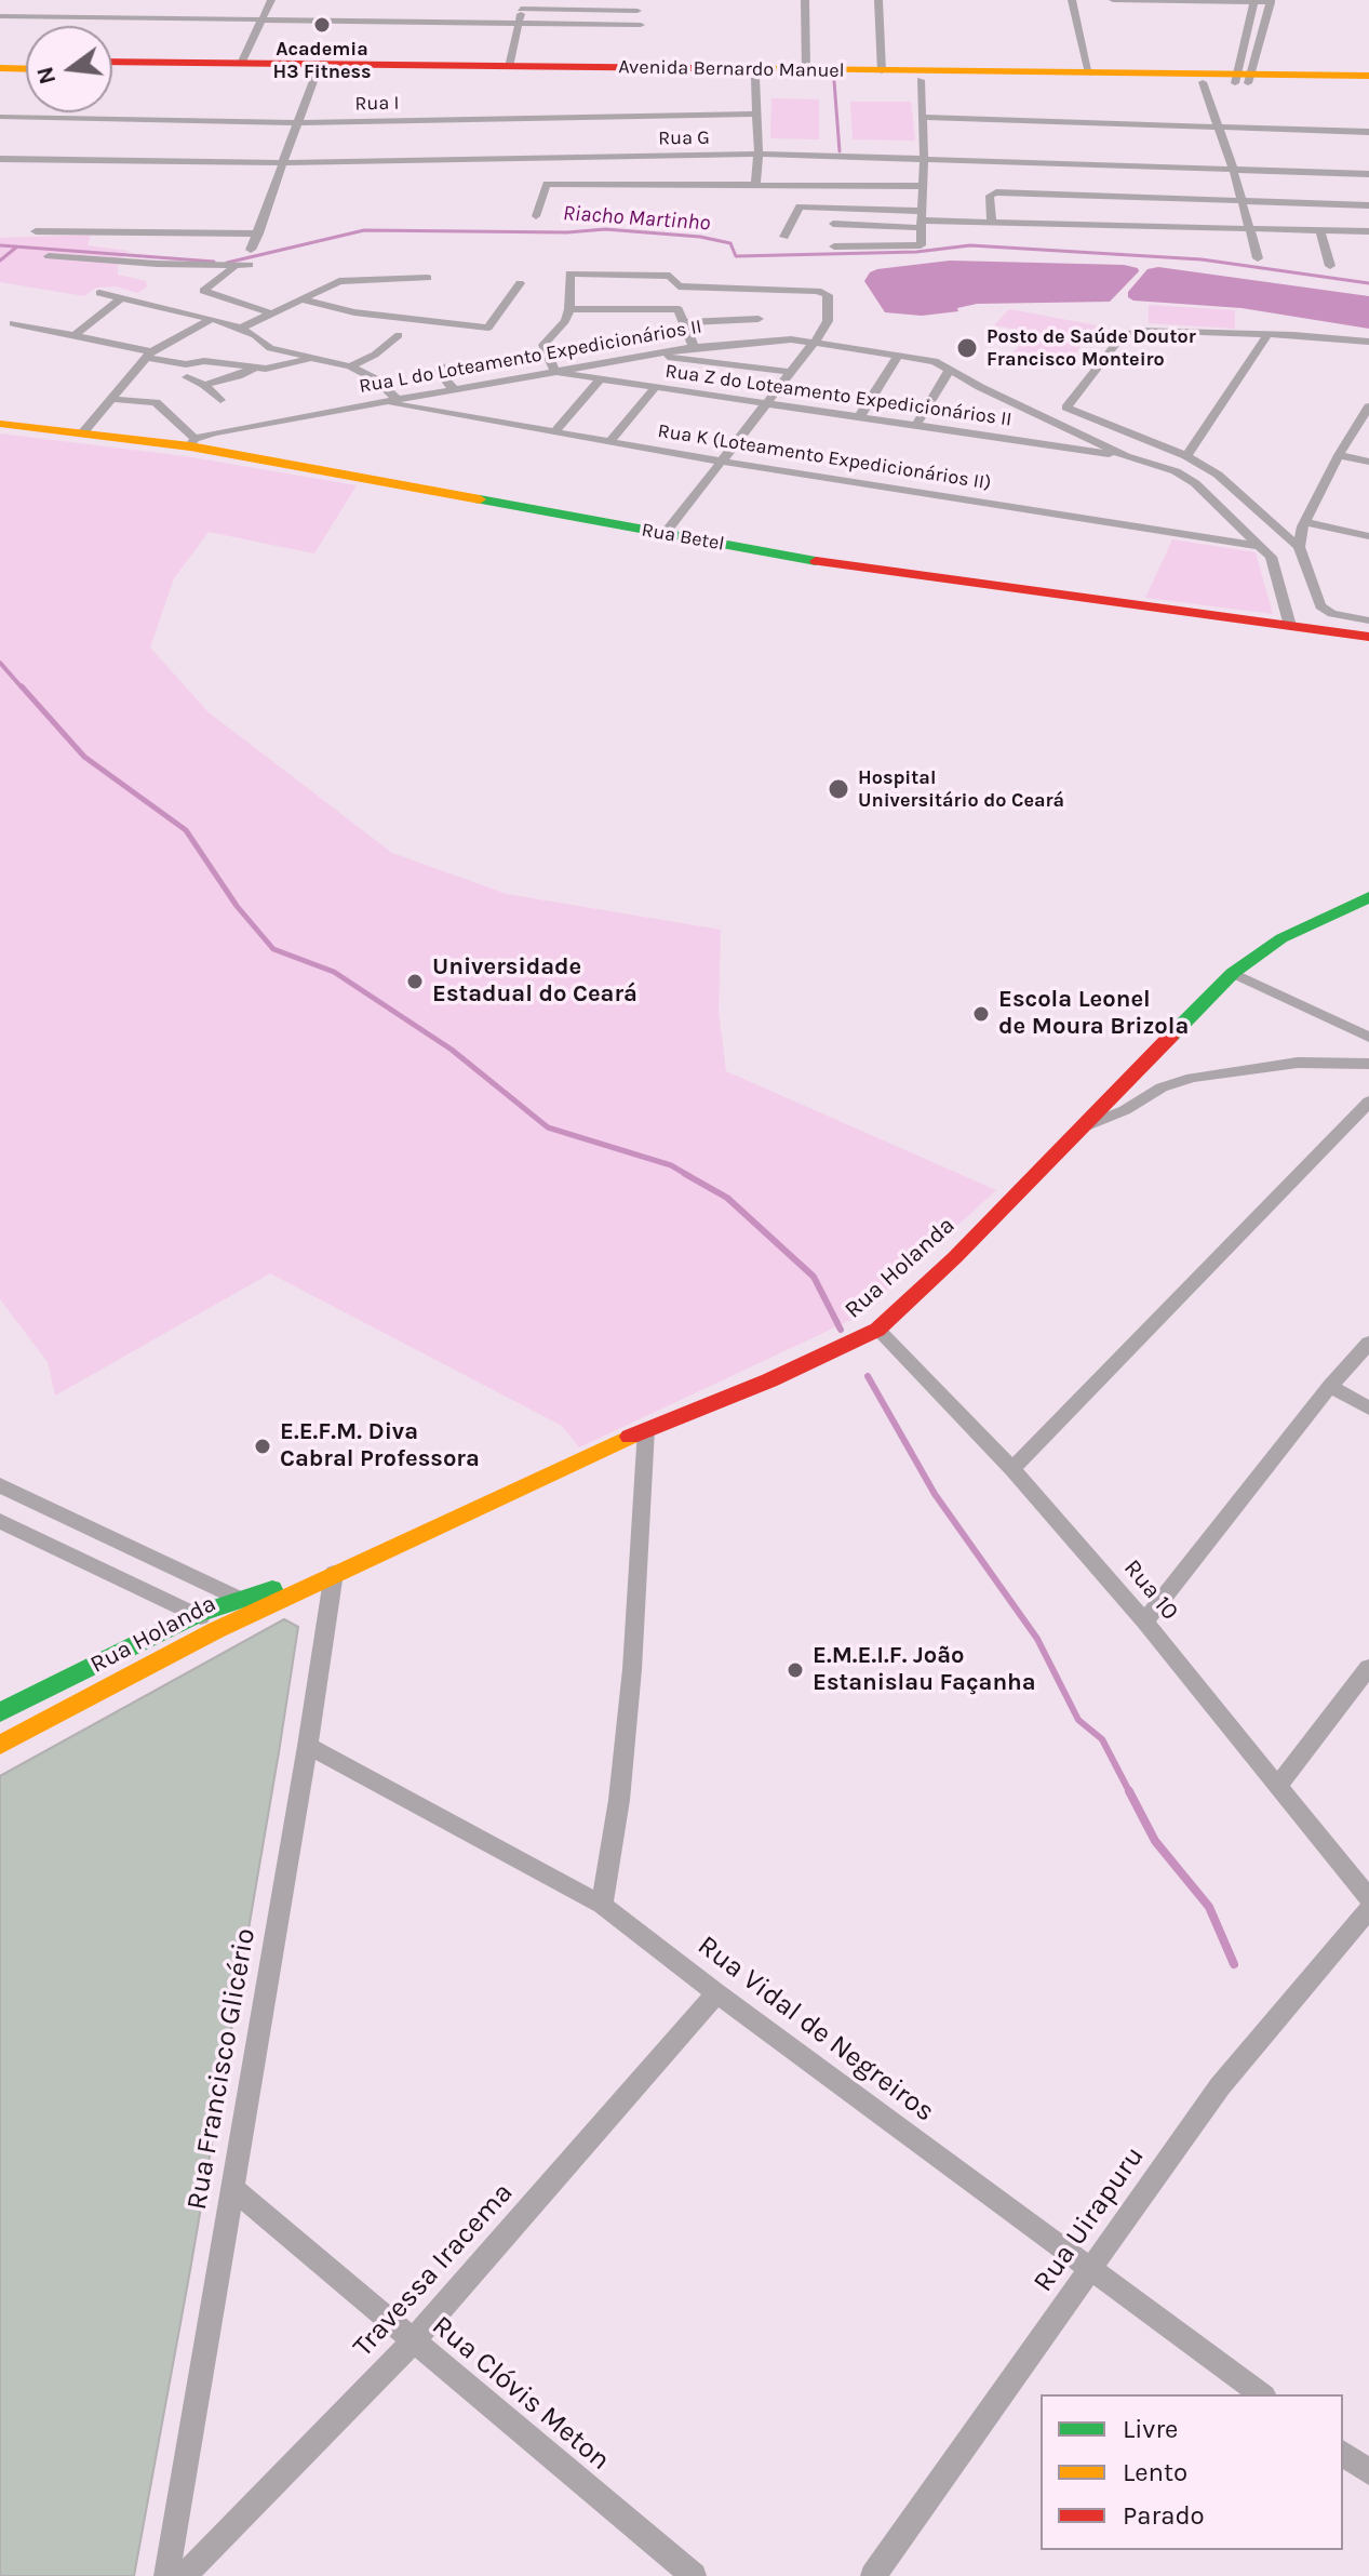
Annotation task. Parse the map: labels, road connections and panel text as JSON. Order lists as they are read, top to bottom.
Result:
{
  "streets": {
    "main road": ["Avenida Bernardo Manuel", "Rua Betel", "Rua Holanda"],
    "street": [
      "Rua I",
      "Rua G",
      "Rua L do Loteamento Expedicionários II",
      "Rua Z do Loteamento Expedicionários II",
      "Rua K (Loteamento Expedicionários II)",
      "Rua 10",
      "Rua Vidal de Negreiros",
      "Rua Francisco Glicério",
      "Rua Uirapuru",
      "Travessa Iracema",
      "Rua Clóvis Meton"
    ]
  },
  "crossings": [
    ["Rua L do Loteamento Expedicionários II", "Rua Z do Loteamento Expedicionários II"],
    ["Rua L do Loteamento Expedicionários II", "Rua K (Loteamento Expedicionários II)"],
    ["Rua L do Loteamento Expedicionários II", "Rua Betel"],
    ["Rua Holanda", "Rua 10"],
    ["Rua Holanda", "Rua Francisco Glicério"],
    ["Rua Vidal de Negreiros", "Rua Francisco Glicério"],
    ["Rua Vidal de Negreiros", "Rua Uirapuru"],
    ["Rua Vidal de Negreiros", "Travessa Iracema"],
    ["Rua Francisco Glicério", "Rua Clóvis Meton"],
    ["Travessa Iracema", "Rua Clóvis Meton"]
  ],
  "water": ["Riacho Martinho"],
  "places": [
    "Academia H3 Fitness",
    "Posto de Saúde Doutor Francisco Monteiro",
    "Hospital Universitário do Ceará",
    "Universidade Estadual do Ceará",
    "Escola Leonel de Moura Brizola",
    "E.E.F.M. Diva Cabral Professora",
    "E.M.E.I.F. João Estanislau Façanha"
  ],
  "legend": ["Livre", "Lento", "Parado"],
  "north": "left"
}
